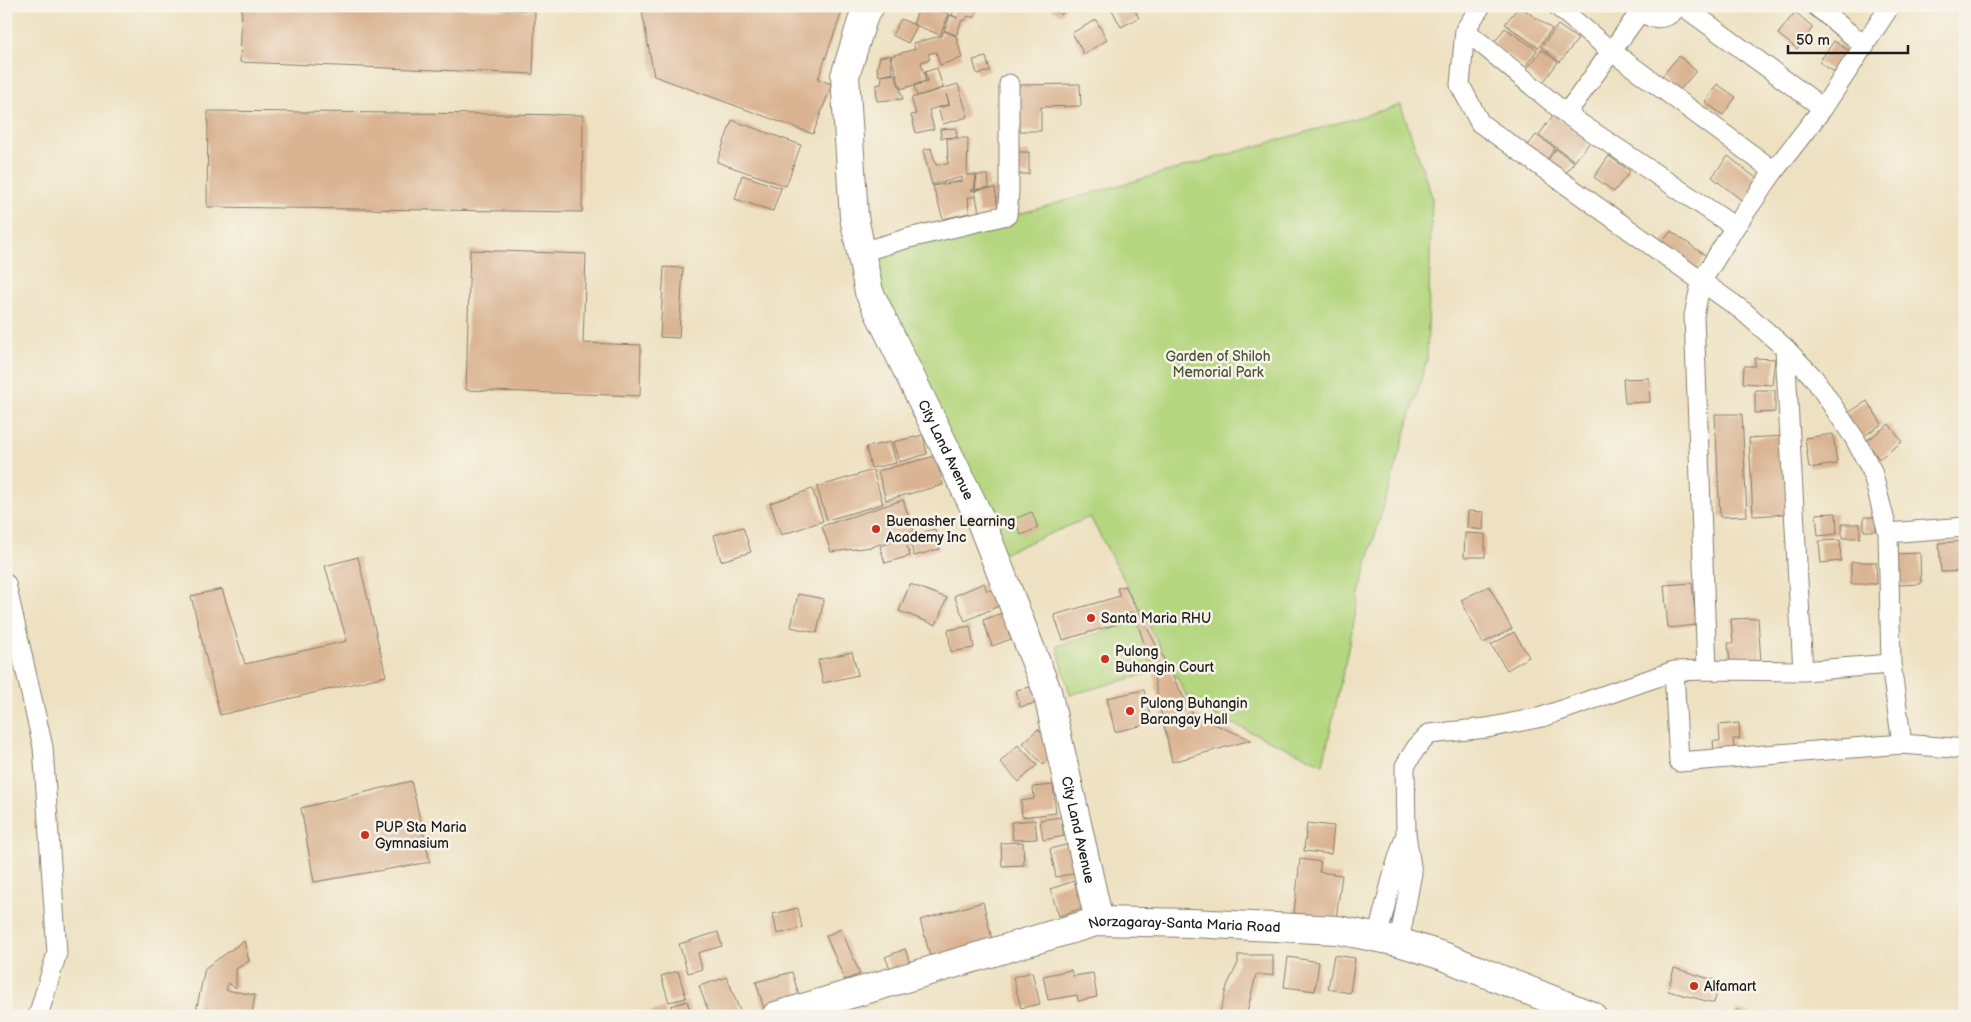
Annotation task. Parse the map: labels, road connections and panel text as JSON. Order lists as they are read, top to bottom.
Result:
{
  "streets": {
    "street": ["City Land Avenue", "Norzagaray-Santa Maria Road"]
  },
  "crossings": [
    ["City Land Avenue", "Norzagaray-Santa Maria Road"]
  ],
  "parks": ["Garden of Shiloh Memorial Park"],
  "places": [
    "Buenasher Learning Academy Inc",
    "Santa Maria RHU",
    "Pulong Buhangin Court",
    "Pulong Buhangin Barangay Hall",
    "PUP Sta Maria Gymnasium",
    "Alfamart"
  ],
  "scale_bar": "50 m"
}
